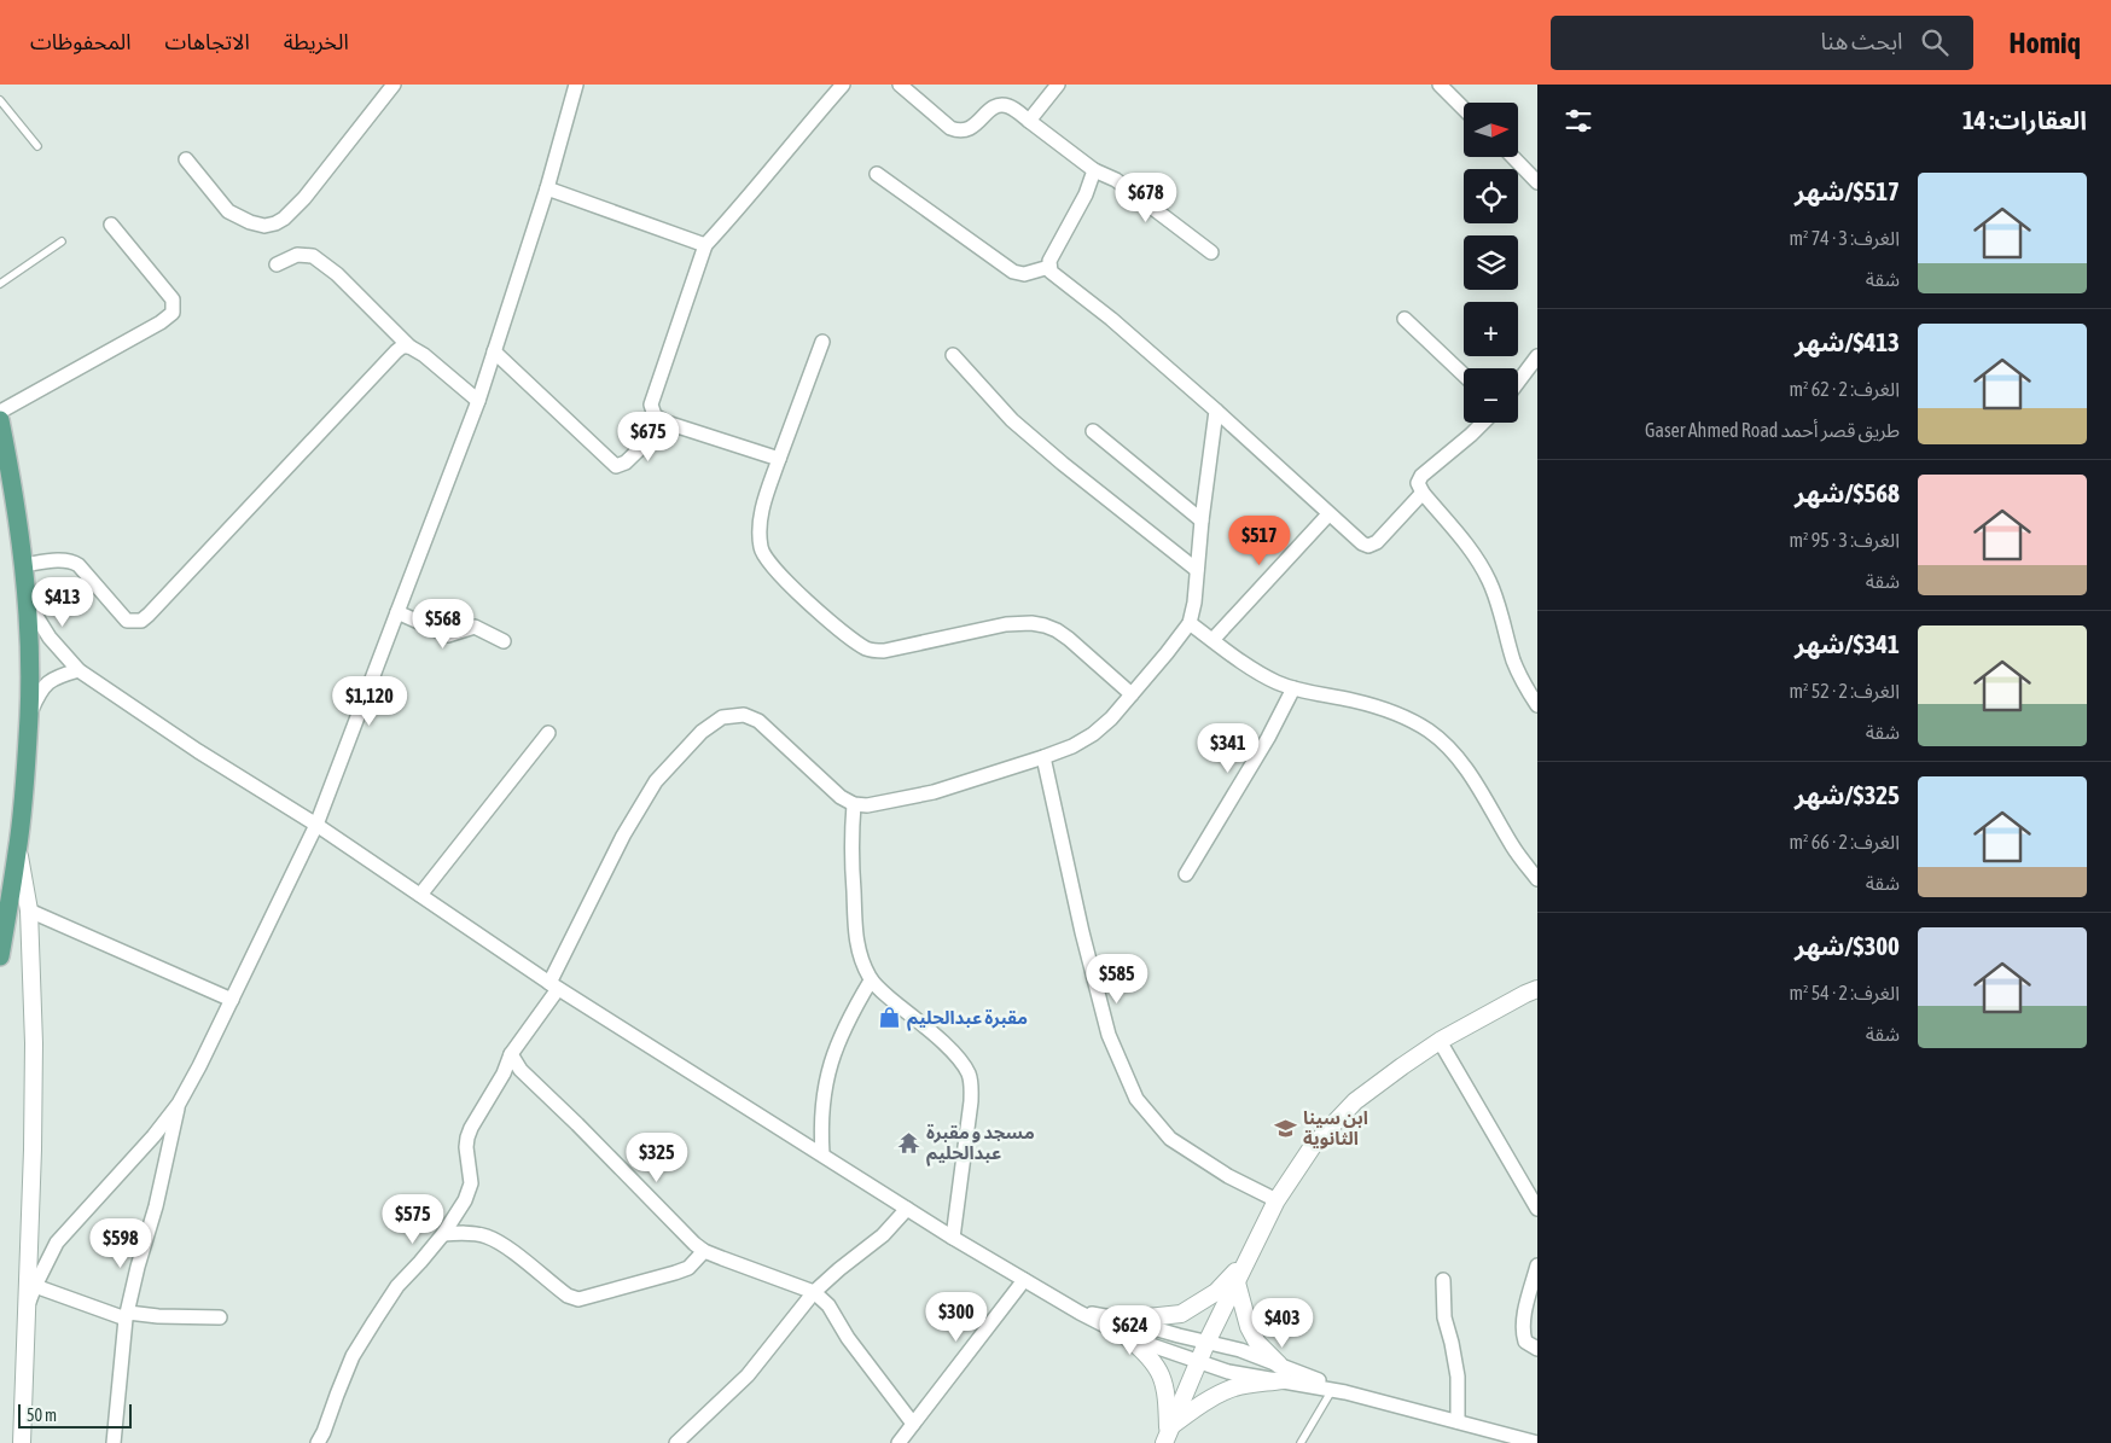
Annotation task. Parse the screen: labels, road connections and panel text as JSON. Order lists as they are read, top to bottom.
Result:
{
  "places": {
    "shop": ["مقبرة عبدالحليم"],
    "school or university": ["ابن سينا الثانوية"],
    "temple": ["مسجد و مقبرة عبدالحليم"]
  },
  "scale_bar": "50 m",
  "north": "right",
  "page": {
    "header": "Homiq",
    "search": "ابحث هنا",
    "nav": ["الخريطة", "الاتجاهات", "المحفوظات"],
    "heading": "العقارات: 14",
    "map_buttons": ["+", "−"],
    "list": [
      {
        "name": "$517/شهر",
        "note": "الغرف: 3 · 74 m² · شقة"
      },
      {
        "name": "$413/شهر",
        "note": "الغرف: 2 · 62 m² · طريق قصر أحمد Gaser Ahmed Road"
      },
      {
        "name": "$568/شهر",
        "note": "الغرف: 3 · 95 m² · شقة"
      },
      {
        "name": "$341/شهر",
        "note": "الغرف: 2 · 52 m² · شقة"
      },
      {
        "name": "$325/شهر",
        "note": "الغرف: 2 · 66 m² · شقة"
      },
      {
        "name": "$300/شهر",
        "note": "الغرف: 2 · 54 m² · شقة"
      }
    ],
    "price": [
      "$678",
      "$675",
      "$517",
      "$413",
      "$568",
      "$1,120",
      "$341",
      "$585",
      "$325",
      "$575",
      "$598",
      "$300",
      "$403",
      "$624"
    ],
    "scale": "50 m"
  }
}
